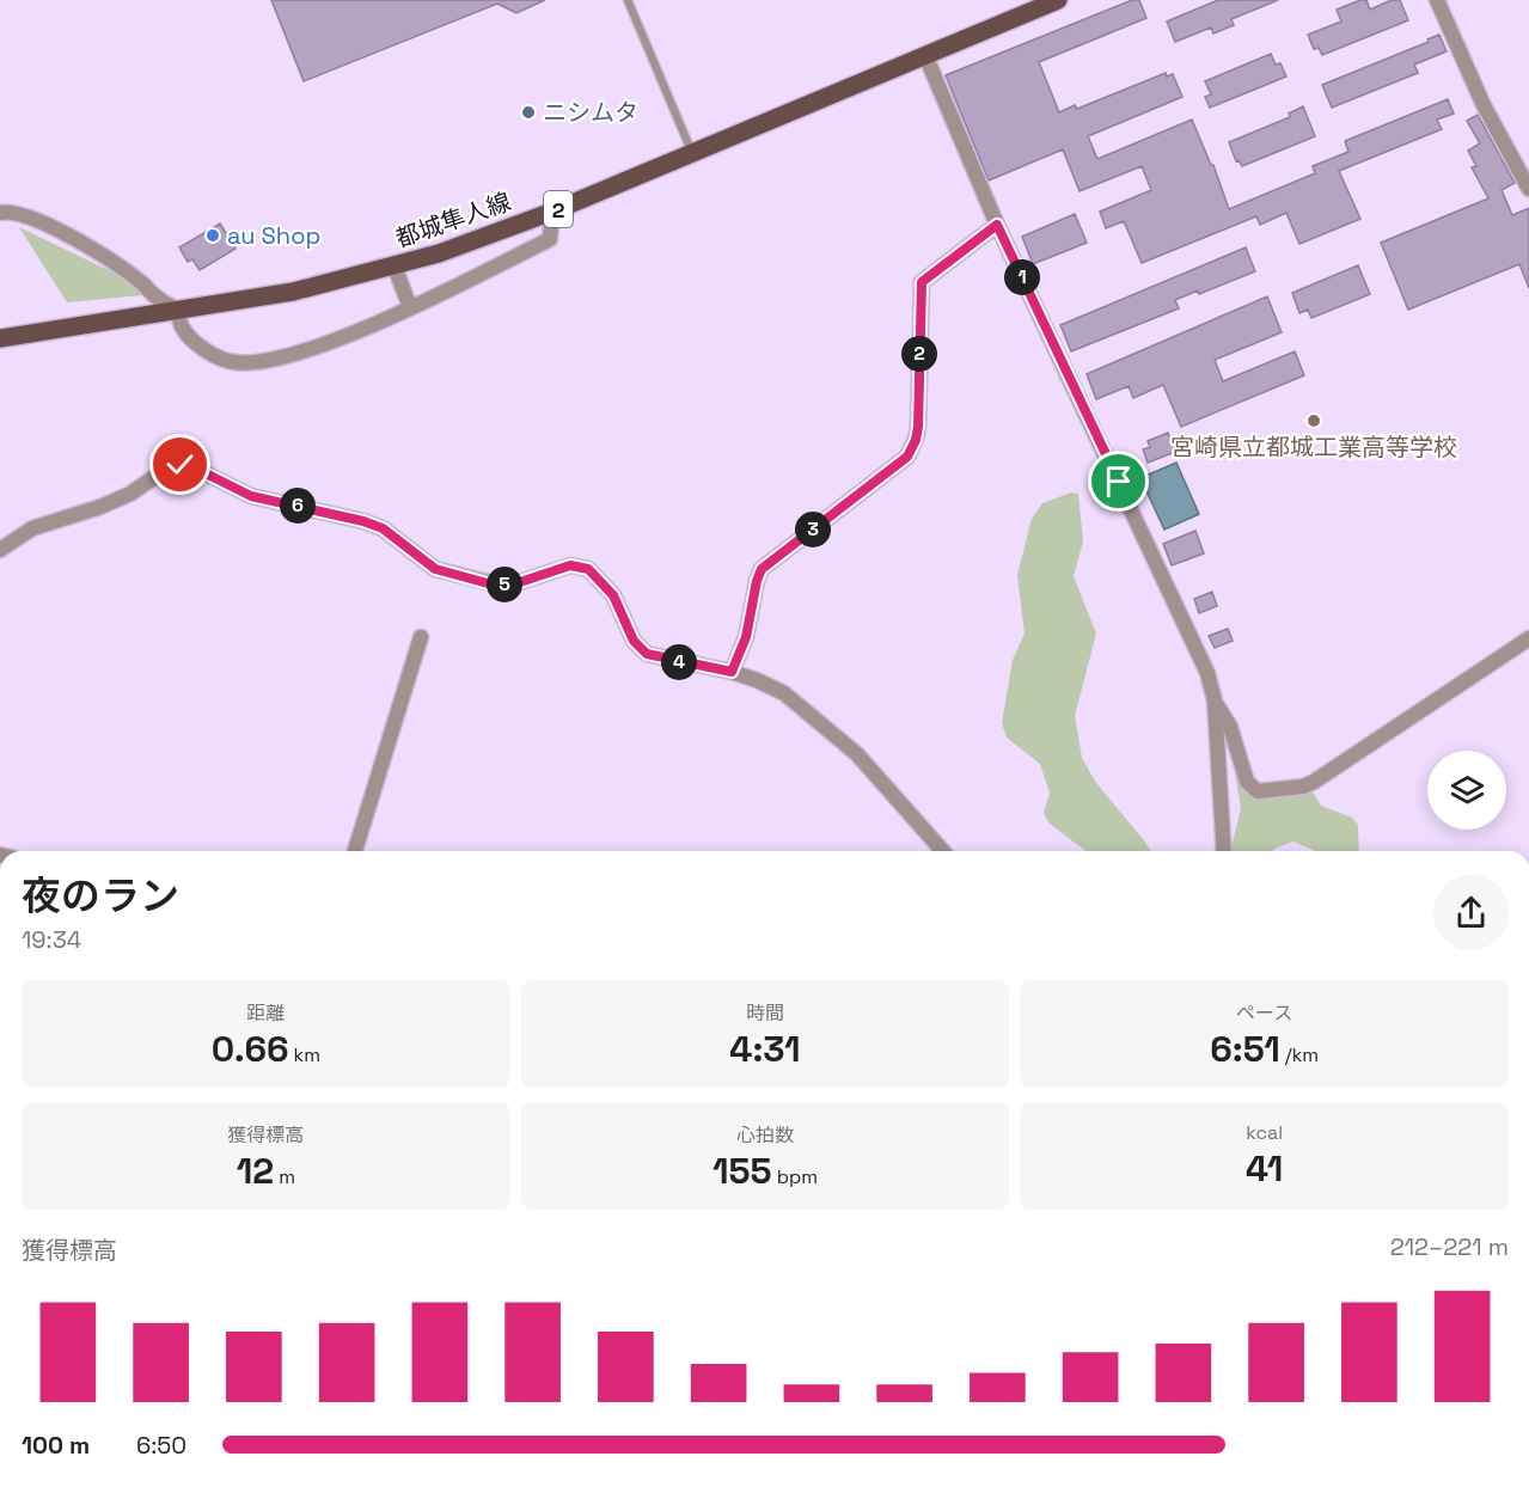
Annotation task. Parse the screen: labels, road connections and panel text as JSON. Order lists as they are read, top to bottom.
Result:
{
  "streets": {
    "main road": ["2", "都城隼人線"]
  },
  "places": ["ニシムタ", "au Shop", "宮崎県立都城工業高等学校"],
  "page": {
    "pins": [
      "1",
      "2",
      "6",
      "3",
      "5",
      "4"
    ],
    "heading": ["夜のラン", "19:34"],
    "stats": [
      ["距離", "0.66 km"],
      ["時間", "4:31"],
      ["ペース", "6:51 /km"],
      ["獲得標高", "12 m"],
      ["心拍数", "155 bpm"],
      ["kcal", "41"]
    ],
    "chart": ["獲得標高", "212–221 m"],
    "list": [
      {
        "name": "100 m",
        "note": "6:50"
      }
    ]
  }
}
